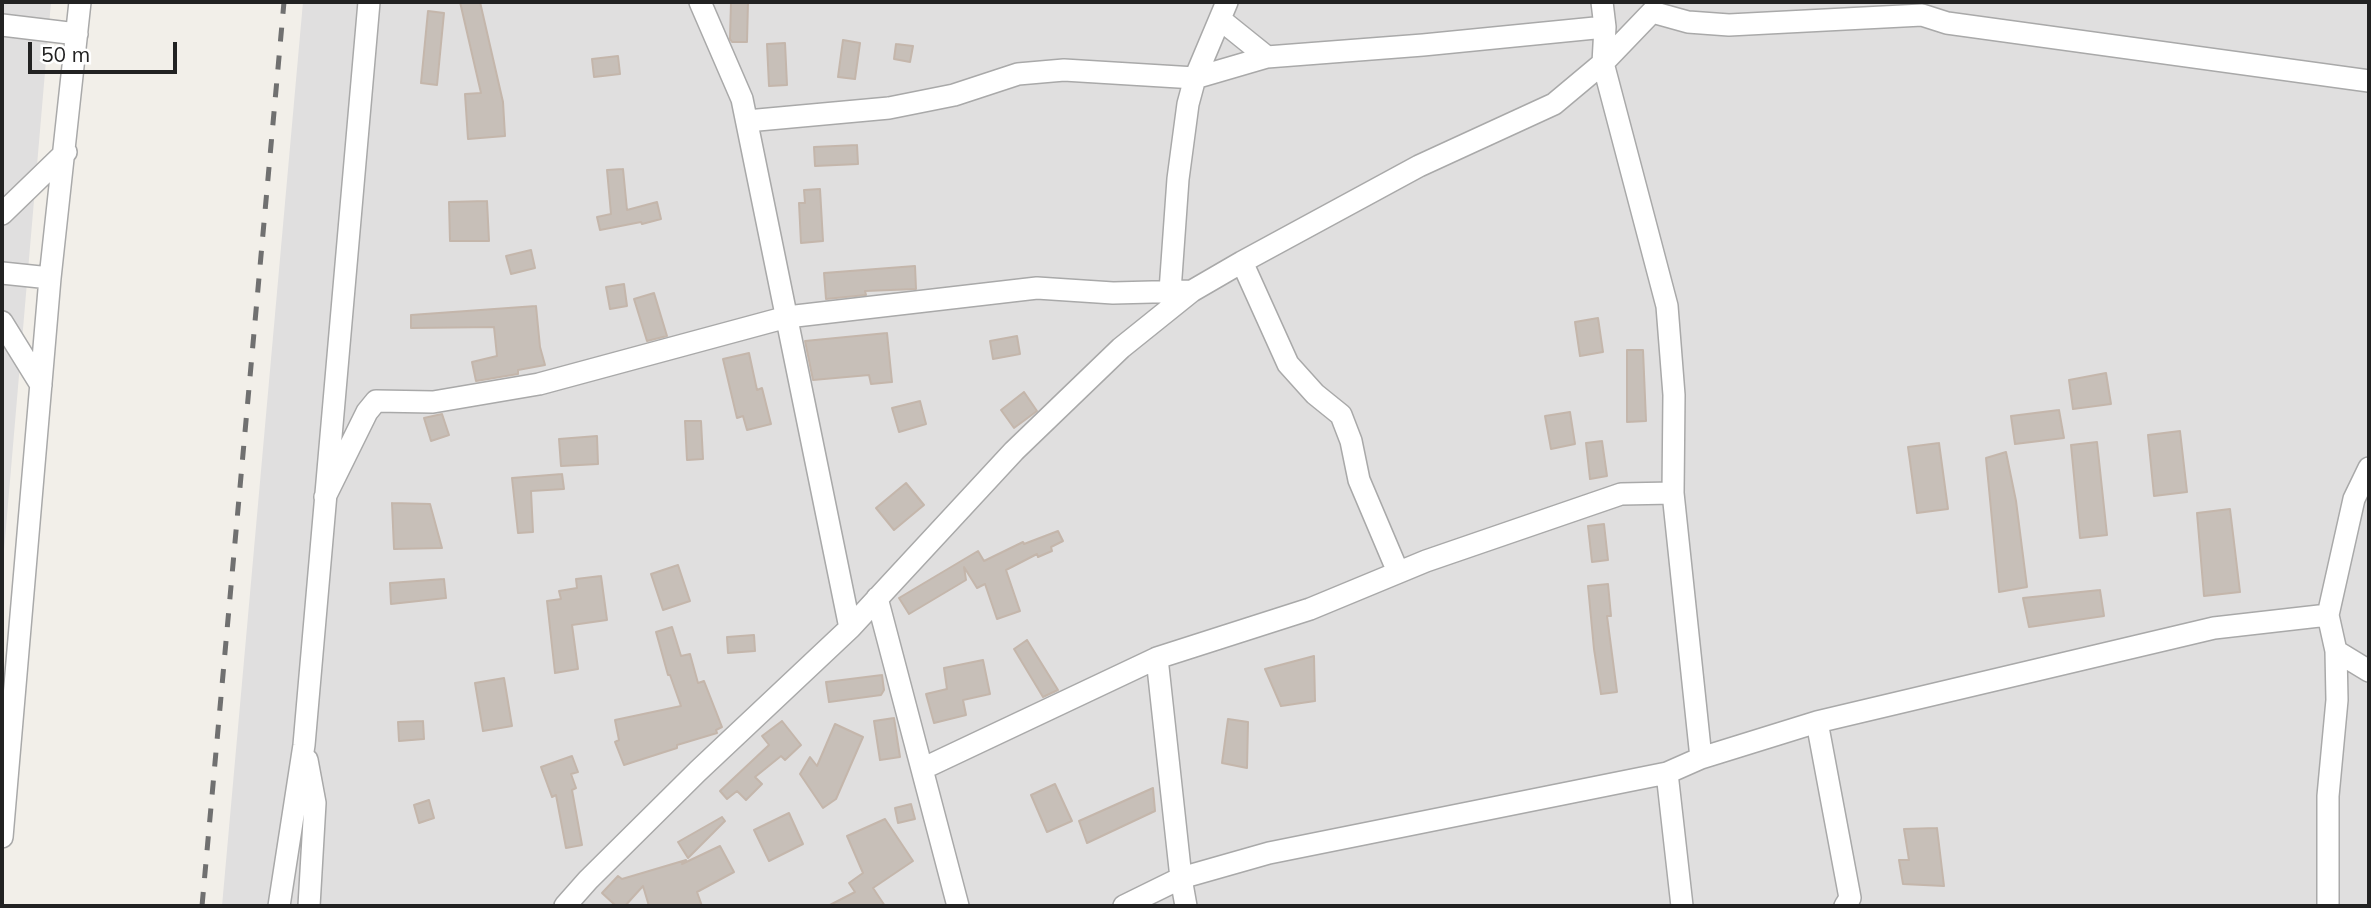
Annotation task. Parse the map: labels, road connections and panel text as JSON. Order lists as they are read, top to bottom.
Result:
{
  "scale_bar": "50 m"
}
